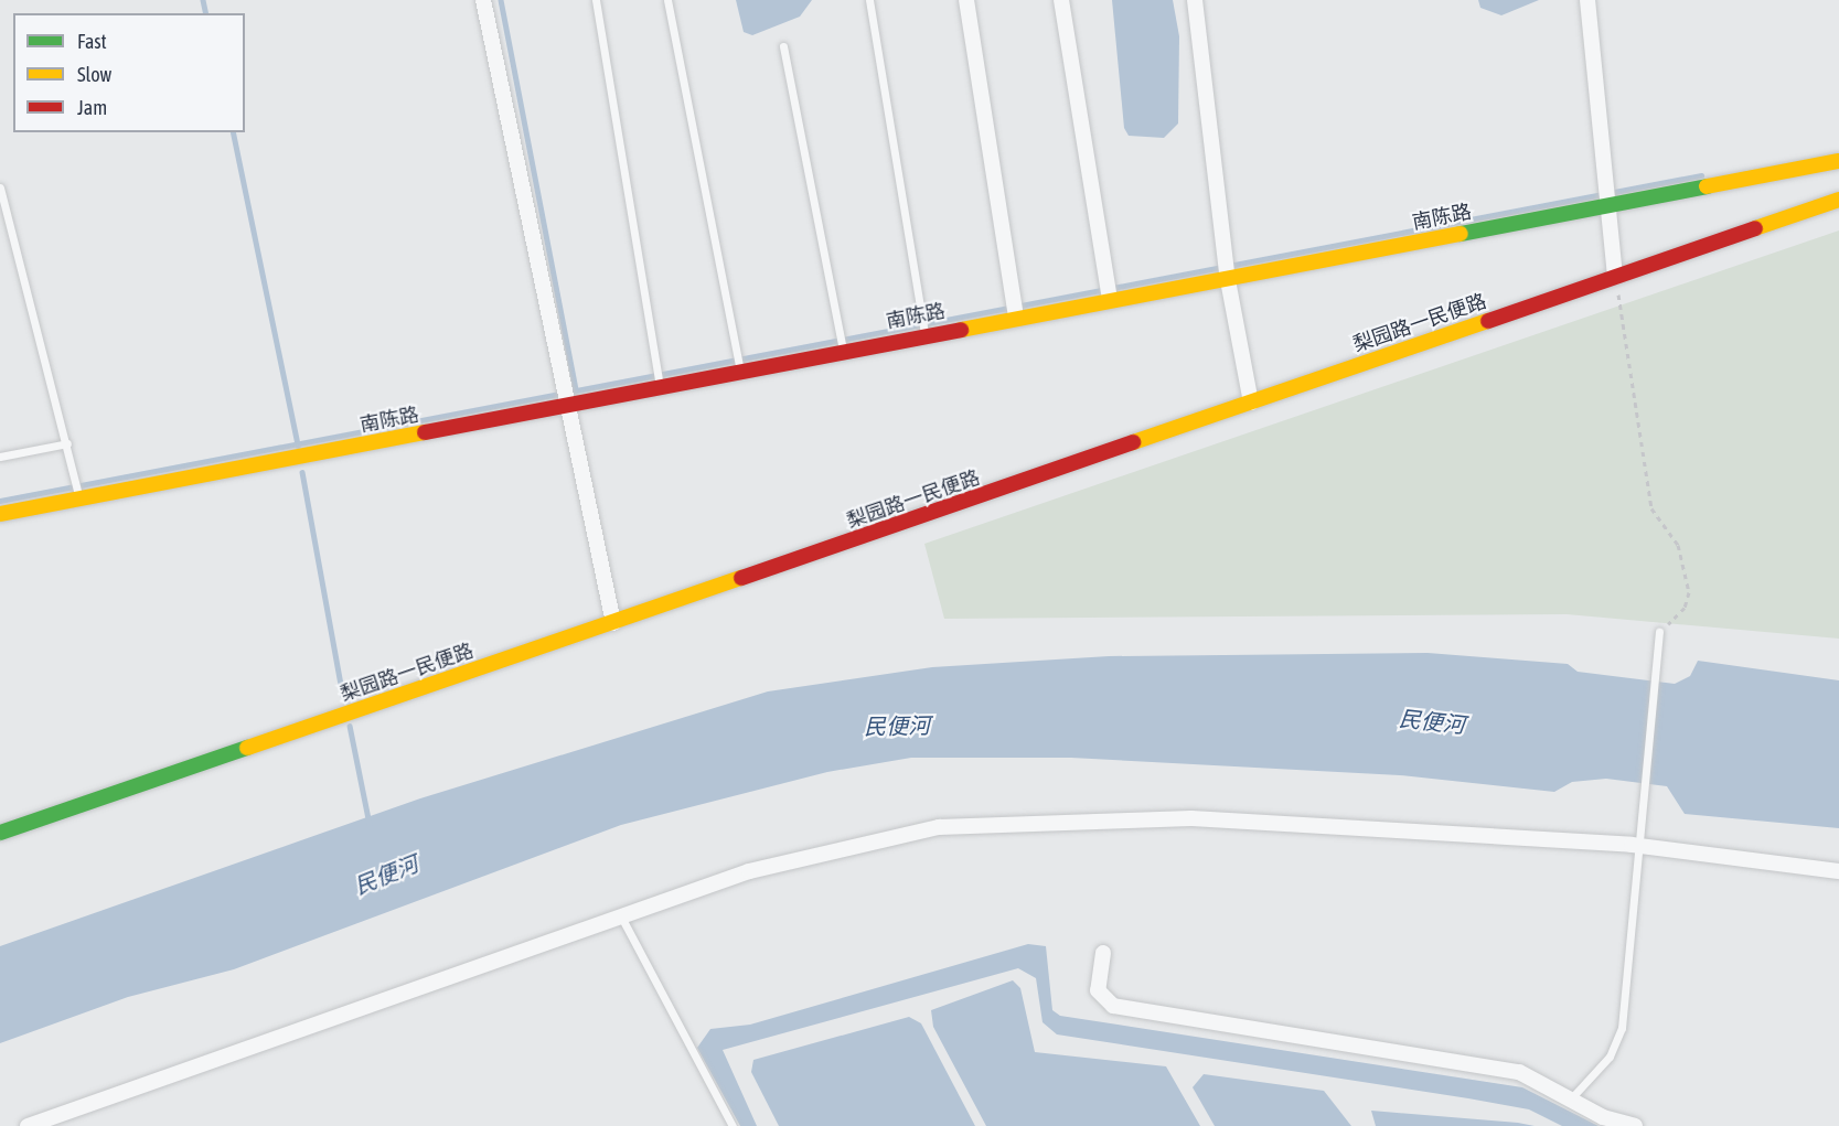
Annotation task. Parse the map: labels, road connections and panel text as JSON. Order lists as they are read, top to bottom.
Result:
{
  "streets": {
    "main road": ["南陈路", "梨园路一民便路"]
  },
  "water": ["民便河"],
  "legend": ["Fast", "Slow", "Jam"]
}
